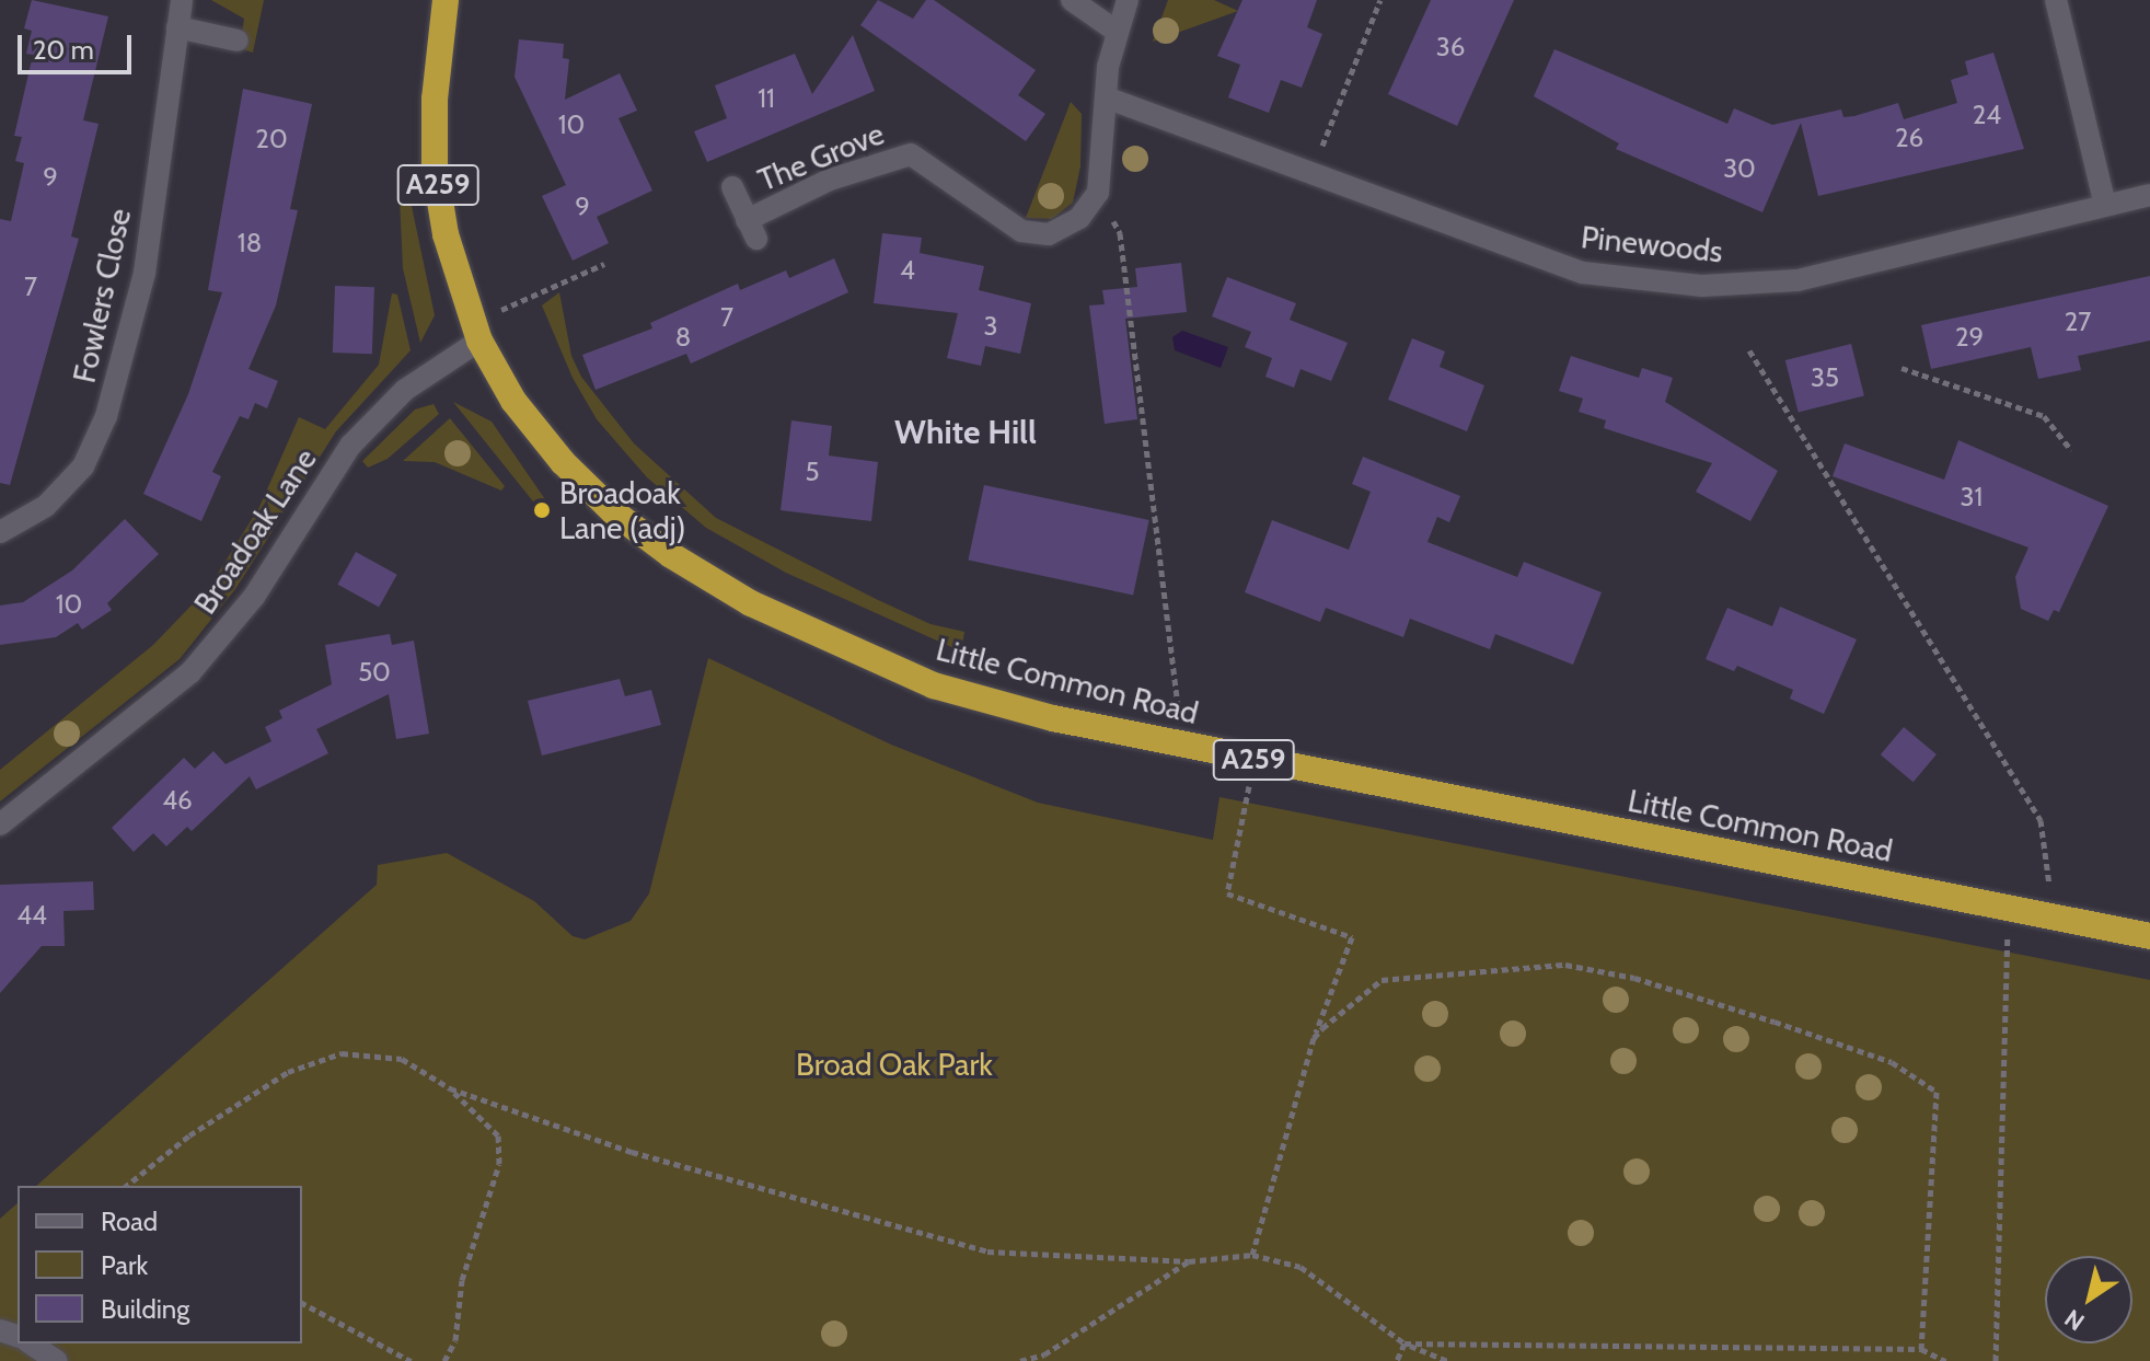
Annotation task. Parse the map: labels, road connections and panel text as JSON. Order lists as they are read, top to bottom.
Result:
{
  "streets": {
    "highway": ["A259", "Little Common Road"],
    "street": [
      "The Grove",
      "Pinewoods",
      "Fowlers Close",
      "Broadoak Lane"
    ]
  },
  "crossings": [
    ["Broadoak Lane", "Little Common Road"]
  ],
  "districts": ["White Hill"],
  "parks": ["Broad Oak Park"],
  "places": ["Broadoak Lane (adj)"],
  "house_numbers": [
    "36",
    "11",
    "24",
    "10",
    "26",
    "20",
    "30",
    "9",
    "9",
    "18",
    "4",
    "7",
    "7",
    "27",
    "3",
    "8",
    "29",
    "35",
    "5",
    "31",
    "10",
    "50",
    "46",
    "44"
  ],
  "legend": ["Road", "Park", "Building"],
  "scale_bar": "20 m",
  "north": "bottom left"
}
